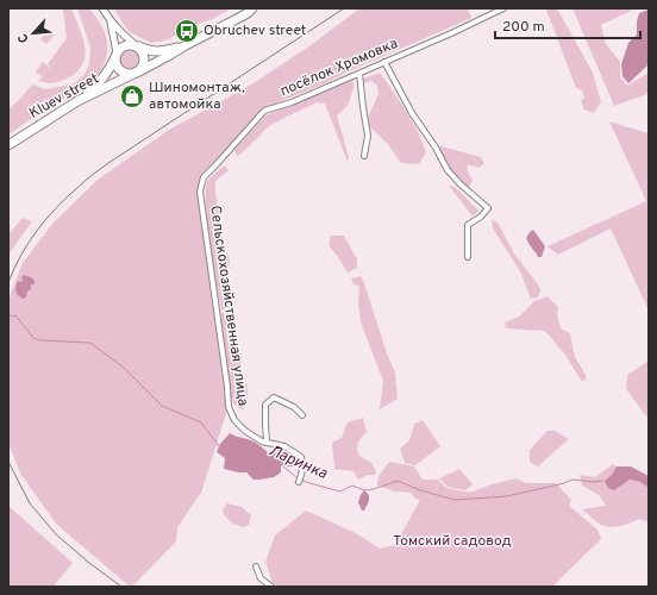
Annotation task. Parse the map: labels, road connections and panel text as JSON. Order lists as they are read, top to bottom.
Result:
{
  "streets": {
    "main road": ["Kluev street"],
    "street": ["посёлок Хромовка", "Сельскохозяйственная улица"]
  },
  "crossings": [
    ["посёлок Хромовка", "Сельскохозяйственная улица"]
  ],
  "water": ["Ларинка"],
  "parks": ["Томский садовод"],
  "places": {
    "bus stop": ["Obruchev street"],
    "shop": ["Шиномонтаж, автомойка"]
  },
  "scale_bar": "200 m",
  "north": "bottom left"
}
